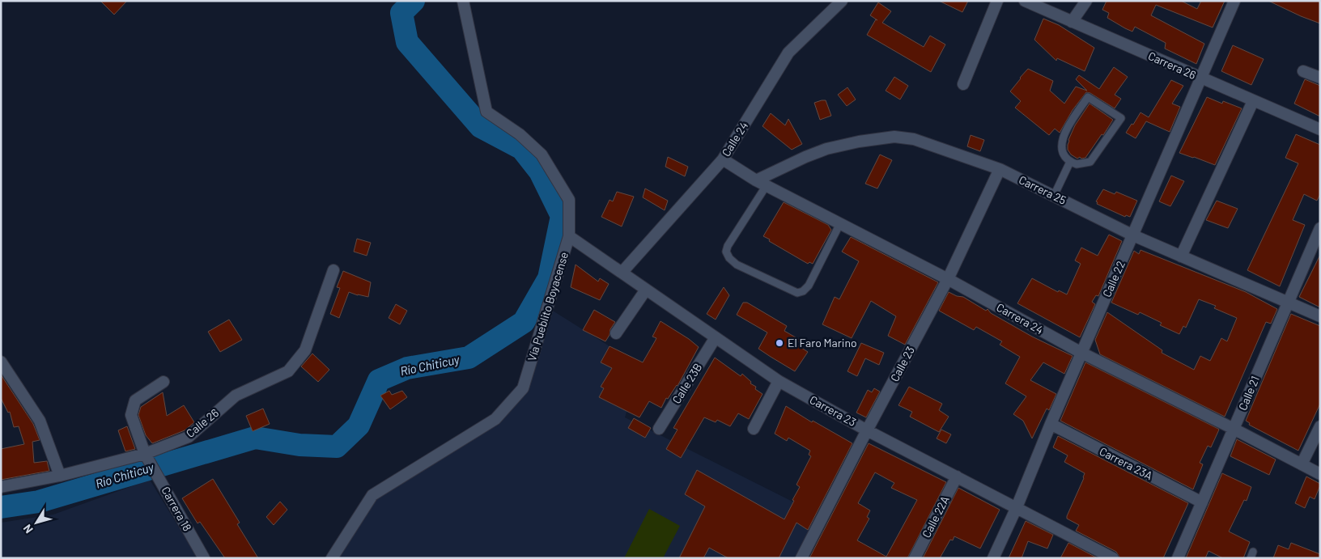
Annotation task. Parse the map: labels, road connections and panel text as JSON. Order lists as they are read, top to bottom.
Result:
{
  "streets": {
    "street": [
      "Carrera 26",
      "Calle 24",
      "Carrera 25",
      "Calle 22",
      "Vía Pueblito Boyacense",
      "Carrera 24",
      "Calle 23",
      "Calle 23B",
      "Calle 21",
      "Carrera 23",
      "Calle 26",
      "Carrera 23A",
      "Carrera 18",
      "Calle 22A"
    ]
  },
  "crossings": [
    ["Carrera 26", "Calle 22"],
    ["Calle 24", "Carrera 24"],
    ["Calle 24", "Carrera 23"],
    ["Carrera 25", "Calle 22"],
    ["Carrera 25", "Carrera 24"],
    ["Carrera 25", "Calle 23"],
    ["Carrera 25", "Calle 21"],
    ["Calle 22", "Carrera 24"],
    ["Calle 22", "Carrera 23"],
    ["Calle 22", "Carrera 23A"],
    ["Vía Pueblito Boyacense", "Carrera 23"],
    ["Carrera 24", "Calle 23"],
    ["Carrera 24", "Calle 21"],
    ["Calle 23", "Carrera 23"],
    ["Calle 23B", "Carrera 23"],
    ["Calle 21", "Carrera 23A"],
    ["Carrera 23", "Calle 22A"],
    ["Calle 26", "Carrera 18"]
  ],
  "water": ["Río Chiticuy"],
  "places": ["El Faro Marino"],
  "north": "bottom left"
}
